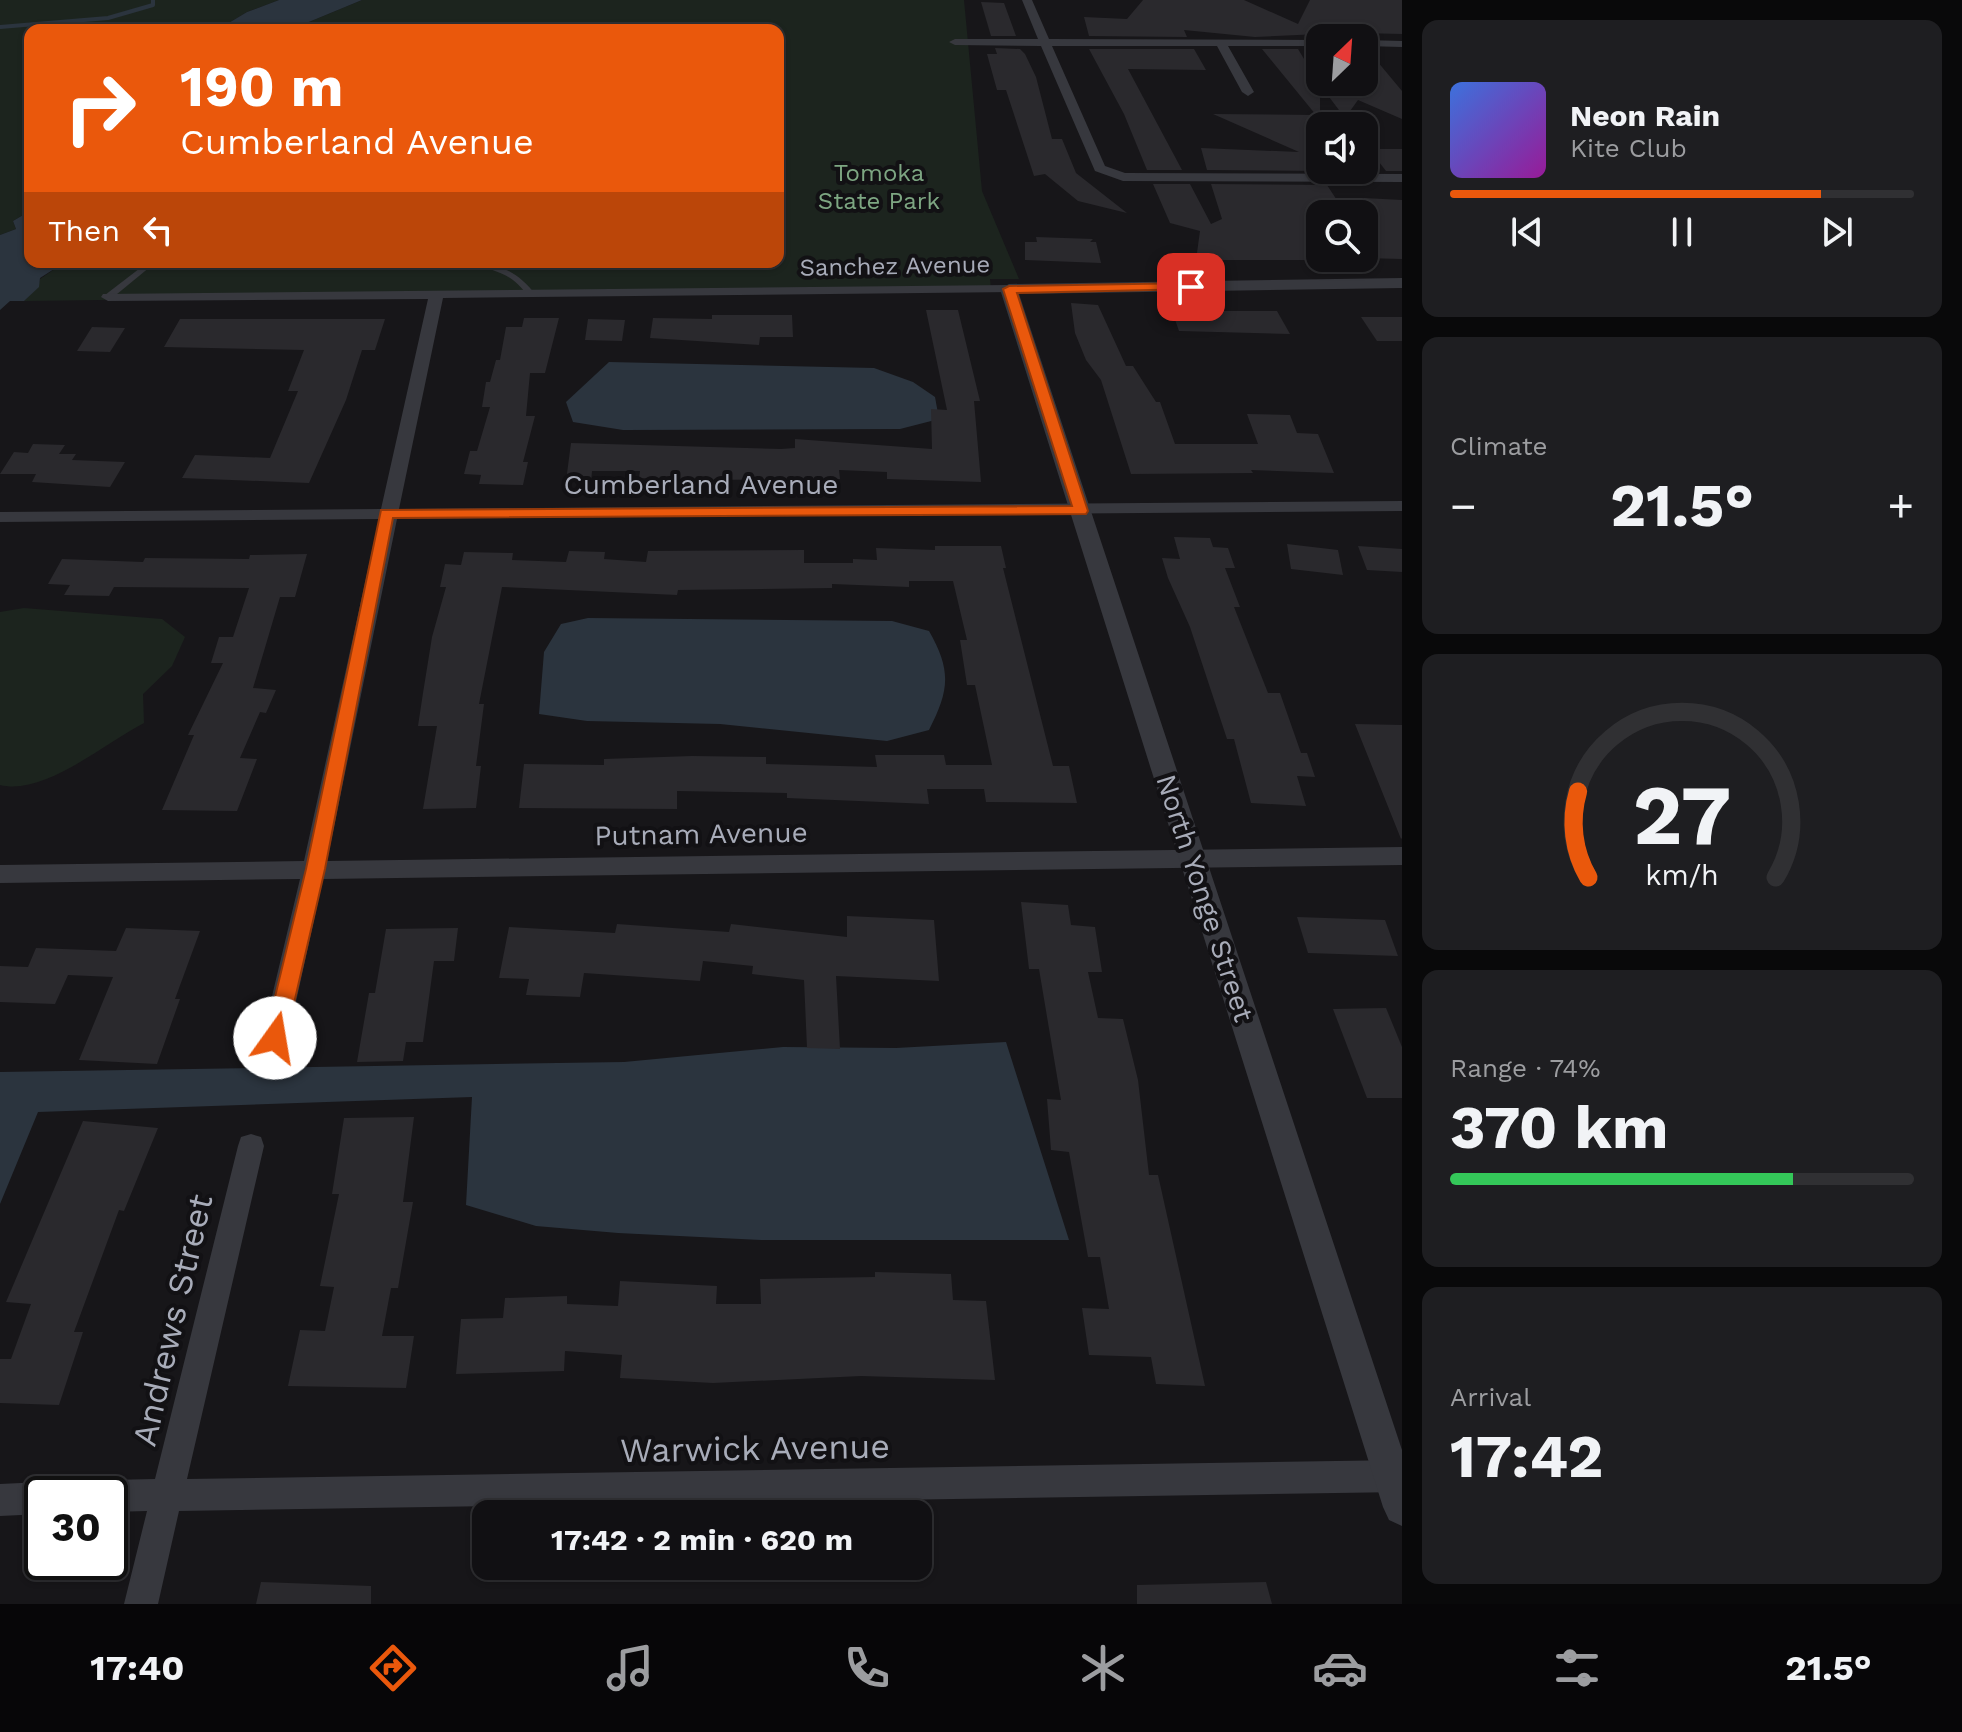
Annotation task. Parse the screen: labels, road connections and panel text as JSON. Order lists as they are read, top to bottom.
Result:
{
  "streets": {
    "street": [
      "Sanchez Avenue",
      "Cumberland Avenue",
      "Putnam Avenue",
      "North Yonge Street",
      "Andrews Street",
      "Warwick Avenue"
    ]
  },
  "crossings": [
    ["Sanchez Avenue", "North Yonge Street"],
    ["Cumberland Avenue", "North Yonge Street"],
    ["Putnam Avenue", "North Yonge Street"],
    ["North Yonge Street", "Warwick Avenue"],
    ["Andrews Street", "Warwick Avenue"]
  ],
  "parks": ["Tomoka State Park"],
  "north": "top right",
  "page": {
    "turn": ["190 m", "Cumberland Avenue"],
    "song": ["Neon Rain", "Kite Club"],
    "then": "Then",
    "tile": [
      "Climate",
      ["Range · 74%", "370 km"],
      ["Arrival", "17:42"]
    ],
    "heat": ["−", "21.5°", "+"],
    "limit": "30",
    "trip": "17:42 · 2 min · 620 m",
    "tabs": ["17:40", "21.5°"],
    "gauge": ["27", "km/h"]
  }
}
